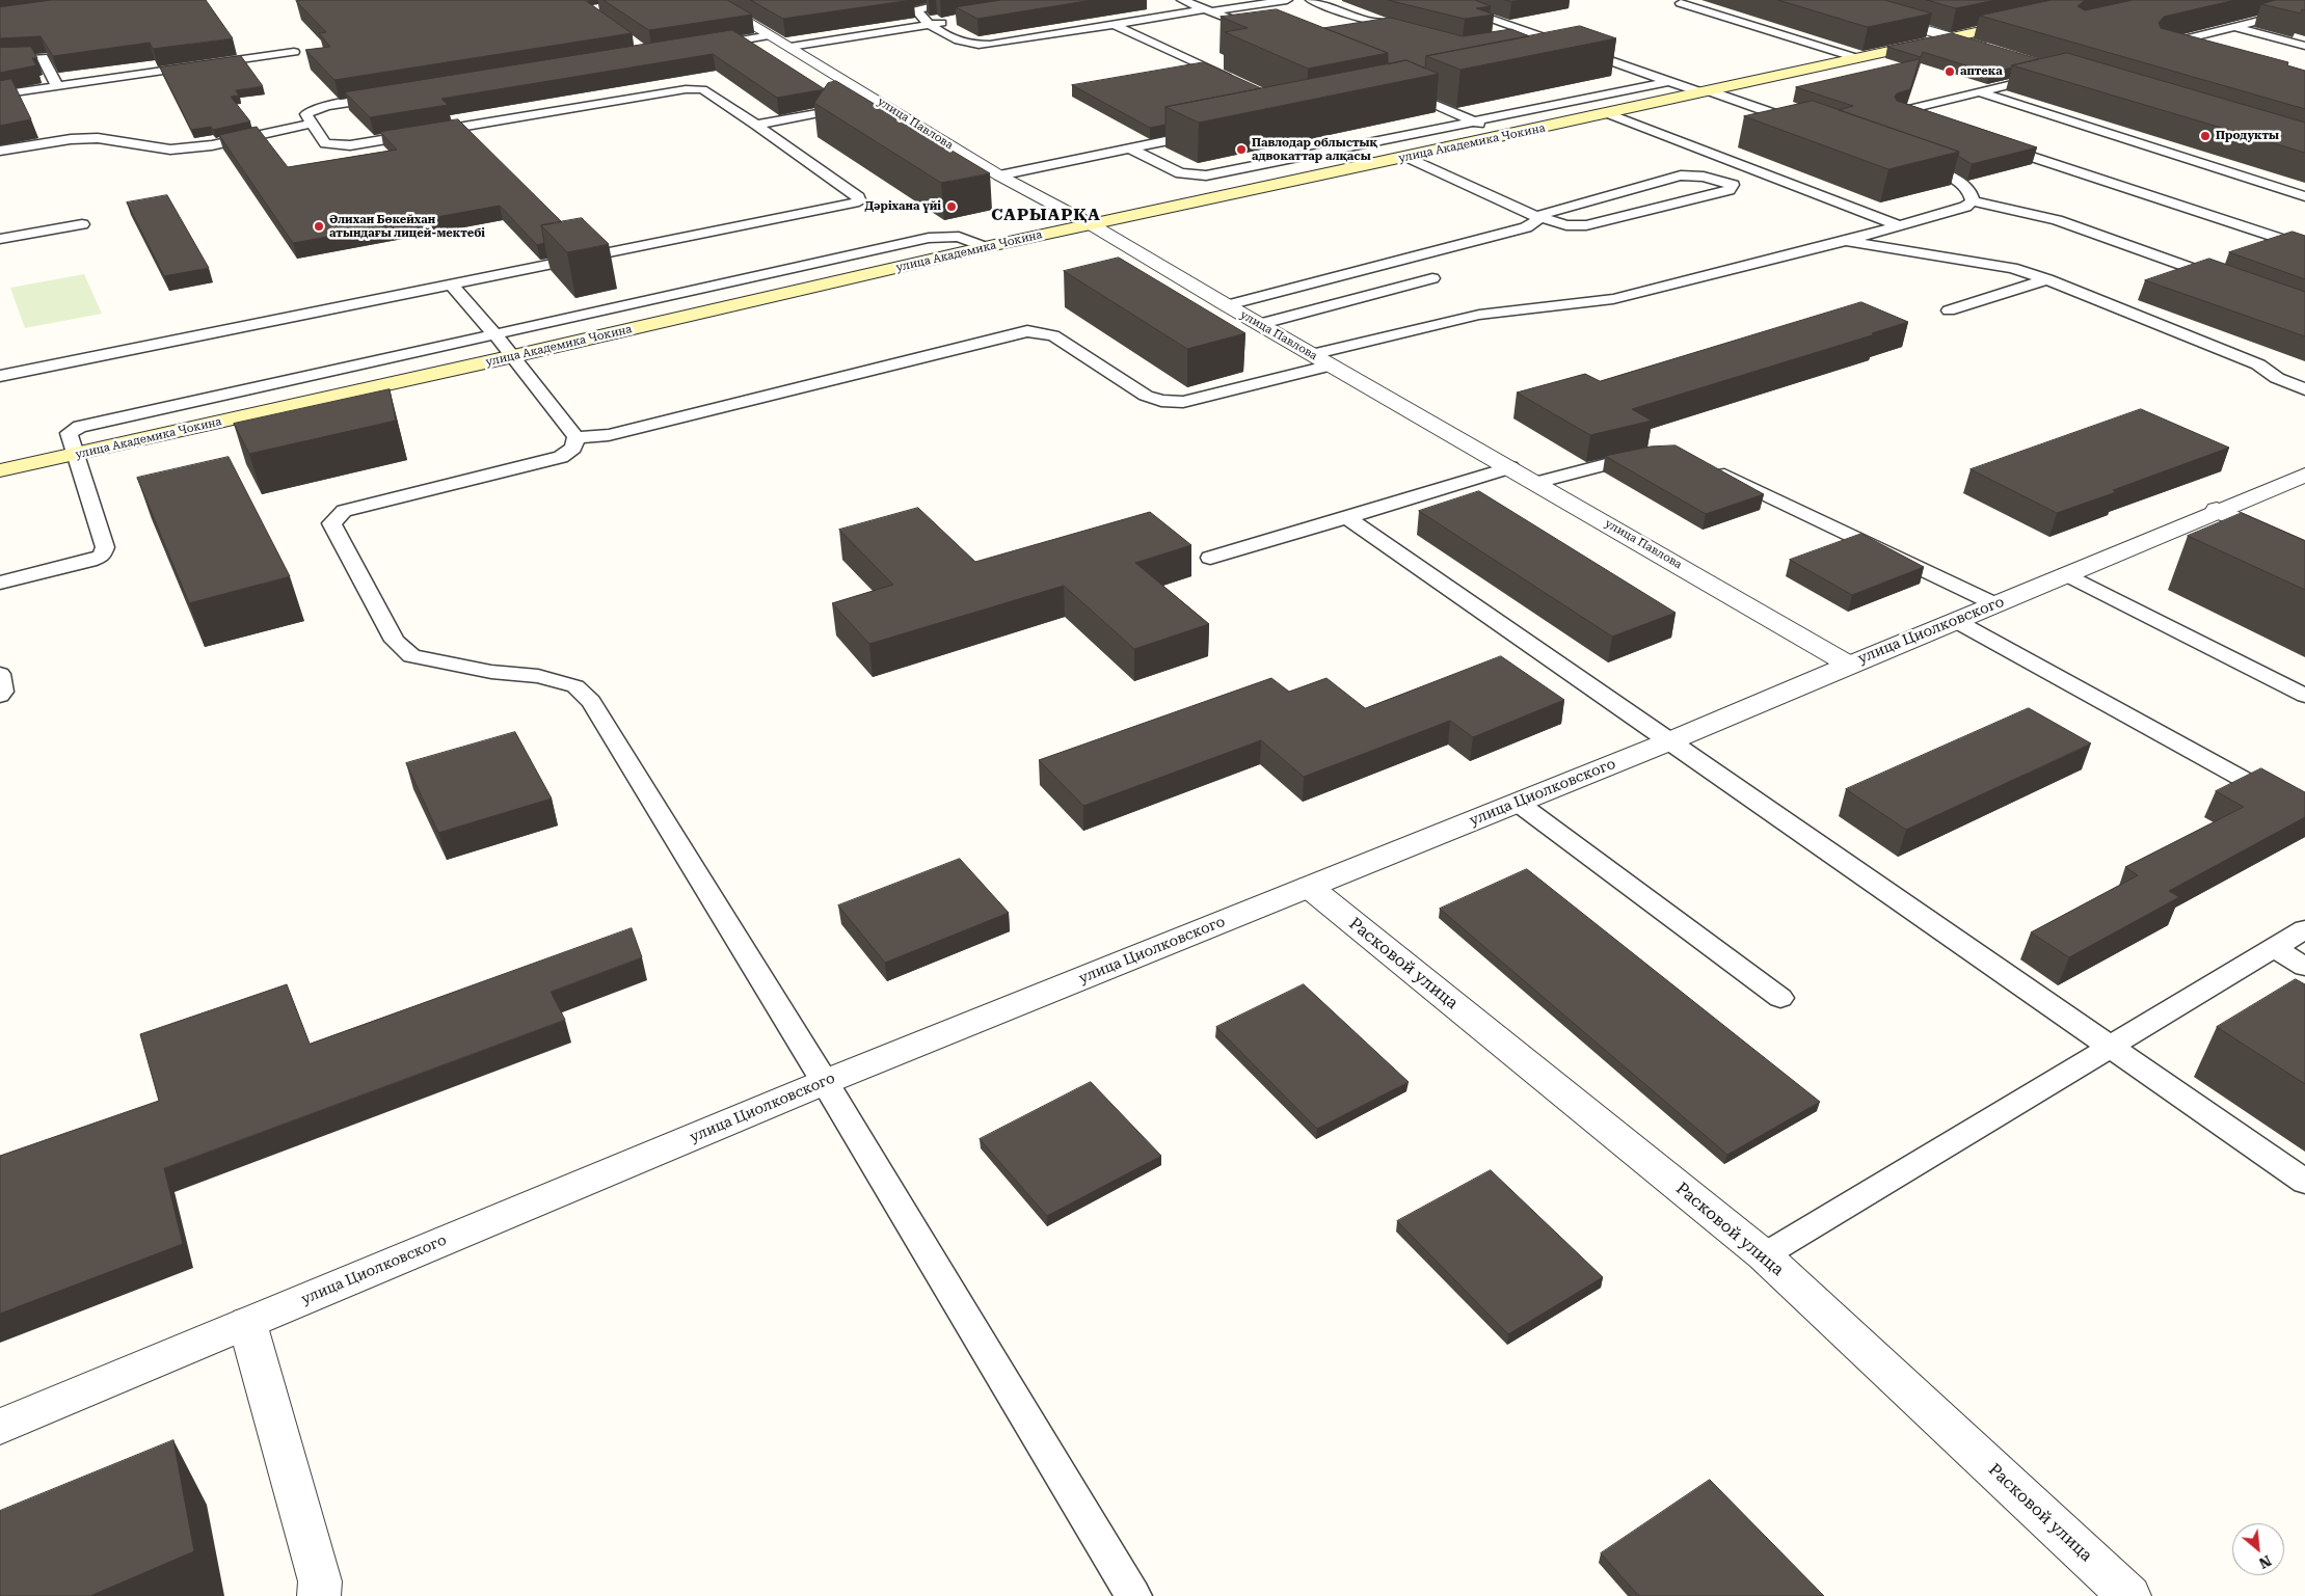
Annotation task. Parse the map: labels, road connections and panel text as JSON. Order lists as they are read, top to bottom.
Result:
{
  "streets": {
    "main road": ["улица Академика Чокина"],
    "street": ["улица Павлова", "улица Циолковского", "Расковой улица"]
  },
  "crossings": [
    ["улица Павлова", "улица Академика Чокина"],
    ["улица Павлова", "улица Циолковского"],
    ["улица Циолковского", "Расковой улица"]
  ],
  "districts": ["САРЫАРҚА"],
  "places": [
    "аптека",
    "Продукты",
    "Павлодар облыстық адвокаттар алқасы",
    "Дәріхана үйі",
    "Әлихан Бөкейхан атындағы лицей-мектебі"
  ],
  "north": "bottom right"
}
